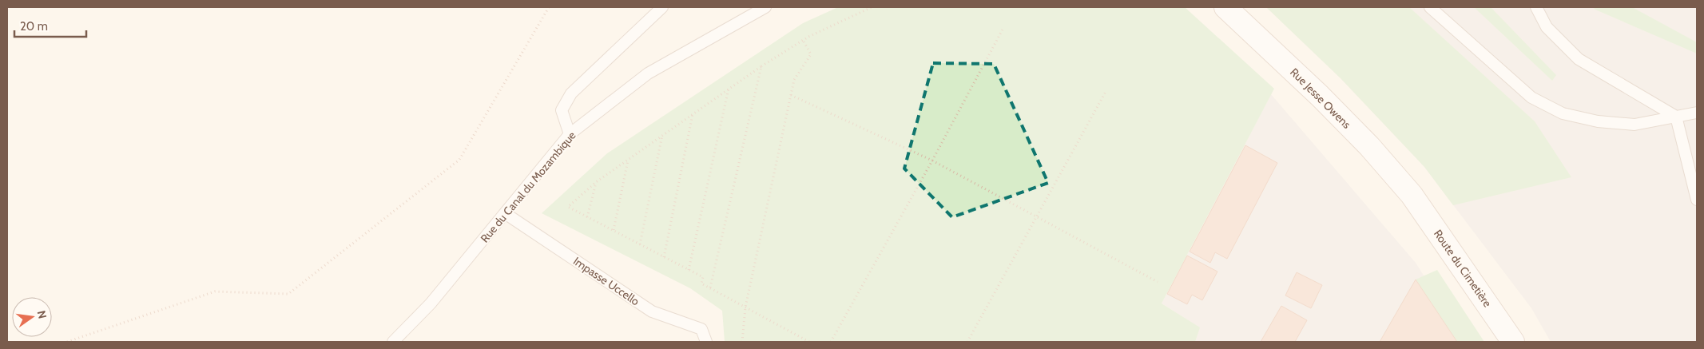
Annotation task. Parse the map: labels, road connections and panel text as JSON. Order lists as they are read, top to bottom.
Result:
{
  "streets": {
    "main road": ["Rue Jesse Owens", "Route du Cimetière"],
    "lane": ["Rue du Canal du Mozambique", "Impasse Uccello"]
  },
  "crossings": [
    ["Rue Jesse Owens", "Route du Cimetière"],
    ["Rue du Canal du Mozambique", "Impasse Uccello"]
  ],
  "scale_bar": "20 m",
  "north": "right"
}
